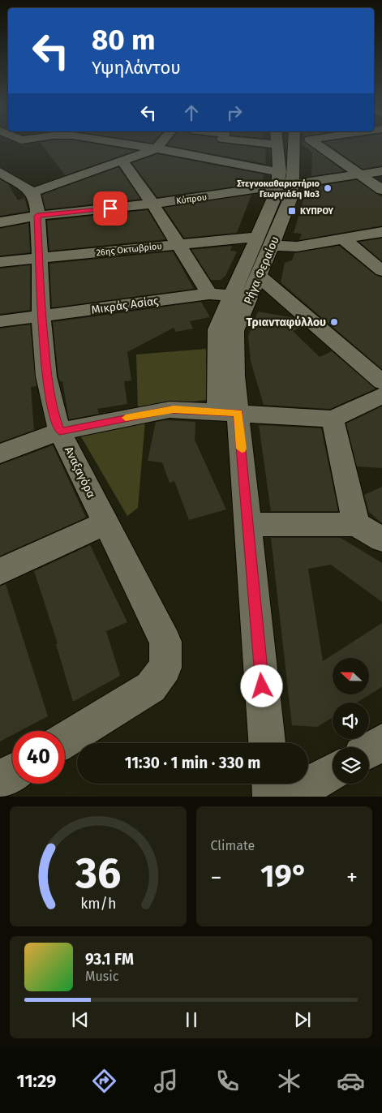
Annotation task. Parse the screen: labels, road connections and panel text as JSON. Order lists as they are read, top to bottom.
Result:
{
  "streets": {
    "street": [
      "Κύπρου",
      "26ης Οκτωβρίου",
      "Ρήγα Φεραίου",
      "Μικράς Ασίας",
      "Αναξαγόρα"
    ]
  },
  "crossings": [
    ["Κύπρου", "Ρήγα Φεραίου"],
    ["Κύπρου", "Αναξαγόρα"],
    ["26ης Οκτωβρίου", "Ρήγα Φεραίου"],
    ["26ης Οκτωβρίου", "Αναξαγόρα"],
    ["Ρήγα Φεραίου", "Μικράς Ασίας"],
    ["Μικράς Ασίας", "Αναξαγόρα"]
  ],
  "places": {
    "other": ["Στεγνοκαθαριστήριο Γεωργιάδη Νο3", "Τριανταφύλλου"],
    "transit": ["ΚΥΠΡΟΥ"]
  },
  "north": "left",
  "page": {
    "turn": ["80 m", "Υψηλάντου"],
    "limit": "40",
    "trip": "11:30 · 1 min · 330 m",
    "tile": "Climate",
    "heat": ["−", "19°", "+"],
    "song": ["93.1 FM", "Music"],
    "tabs": "11:29",
    "gauge": ["36", "km/h"]
  }
}
